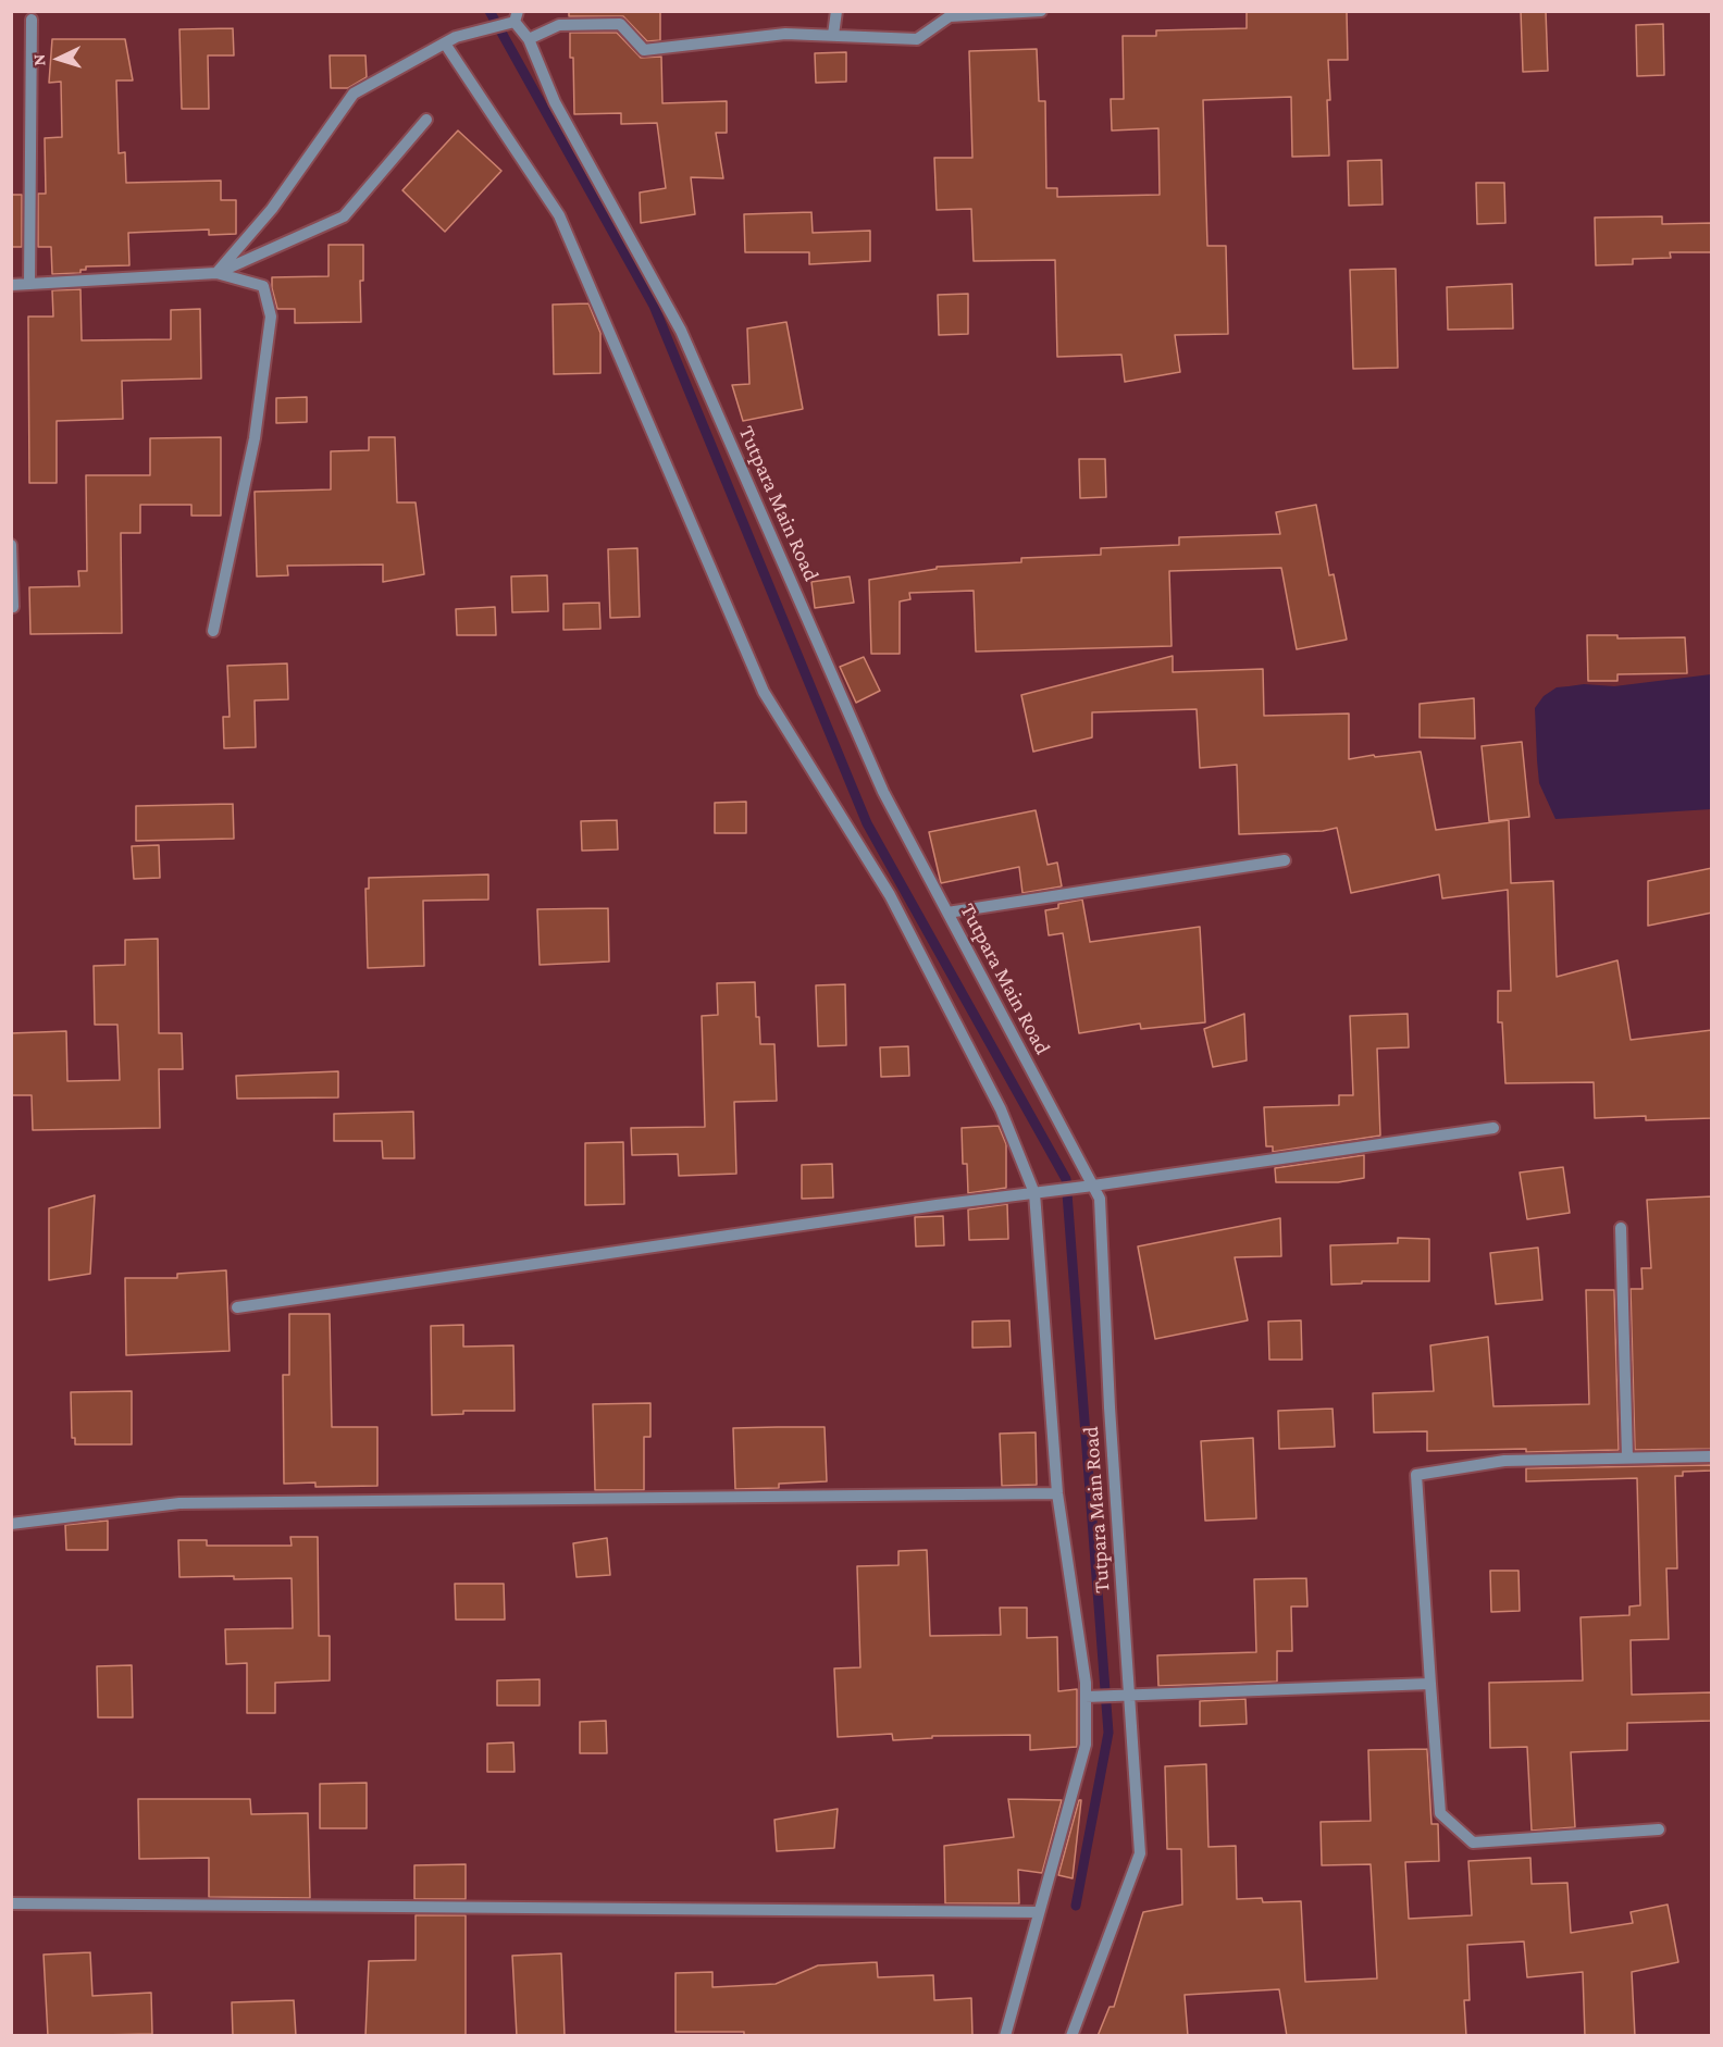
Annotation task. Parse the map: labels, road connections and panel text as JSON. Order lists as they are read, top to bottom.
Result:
{
  "streets": {
    "street": ["Tutpara Main Road"]
  },
  "north": "left"
}
